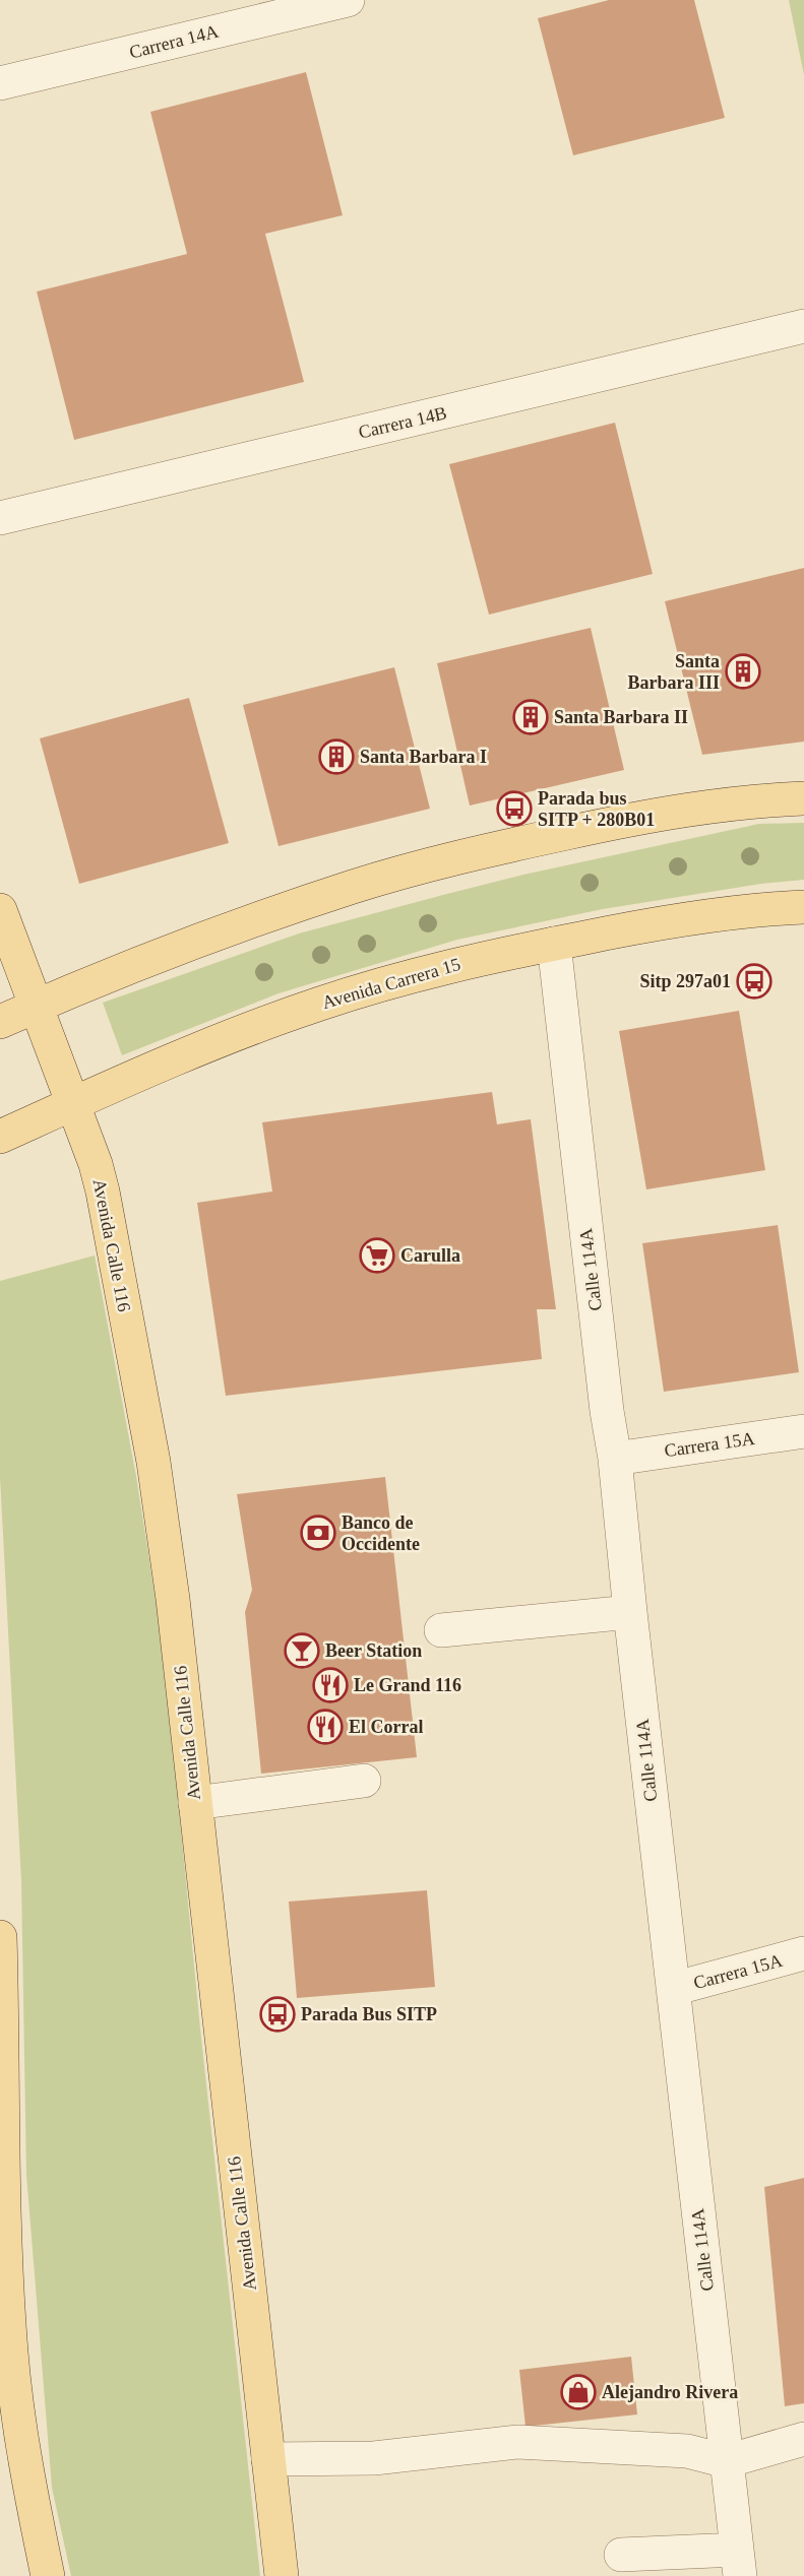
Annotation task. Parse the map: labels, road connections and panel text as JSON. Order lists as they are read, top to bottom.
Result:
{
  "streets": {
    "main road": ["Avenida Carrera 15", "Avenida Calle 116"],
    "street": [
      "Carrera 14A",
      "Carrera 14B",
      "Calle 114A",
      "Carrera 15A"
    ]
  },
  "crossings": [
    ["Avenida Carrera 15", "Avenida Calle 116"],
    ["Avenida Carrera 15", "Calle 114A"],
    ["Calle 114A", "Carrera 15A"]
  ],
  "places": {
    "building": ["Santa Barbara III", "Santa Barbara II", "Santa Barbara I"],
    "bus stop": ["Parada bus SITP + 280B01", "Sitp 297a01", "Parada Bus SITP"],
    "supermarket": ["Carulla"],
    "bank": ["Banco de Occidente"],
    "bar": ["Beer Station"],
    "restaurant": ["Le Grand 116", "El Corral"],
    "shop": ["Alejandro Rivera"]
  }
}
